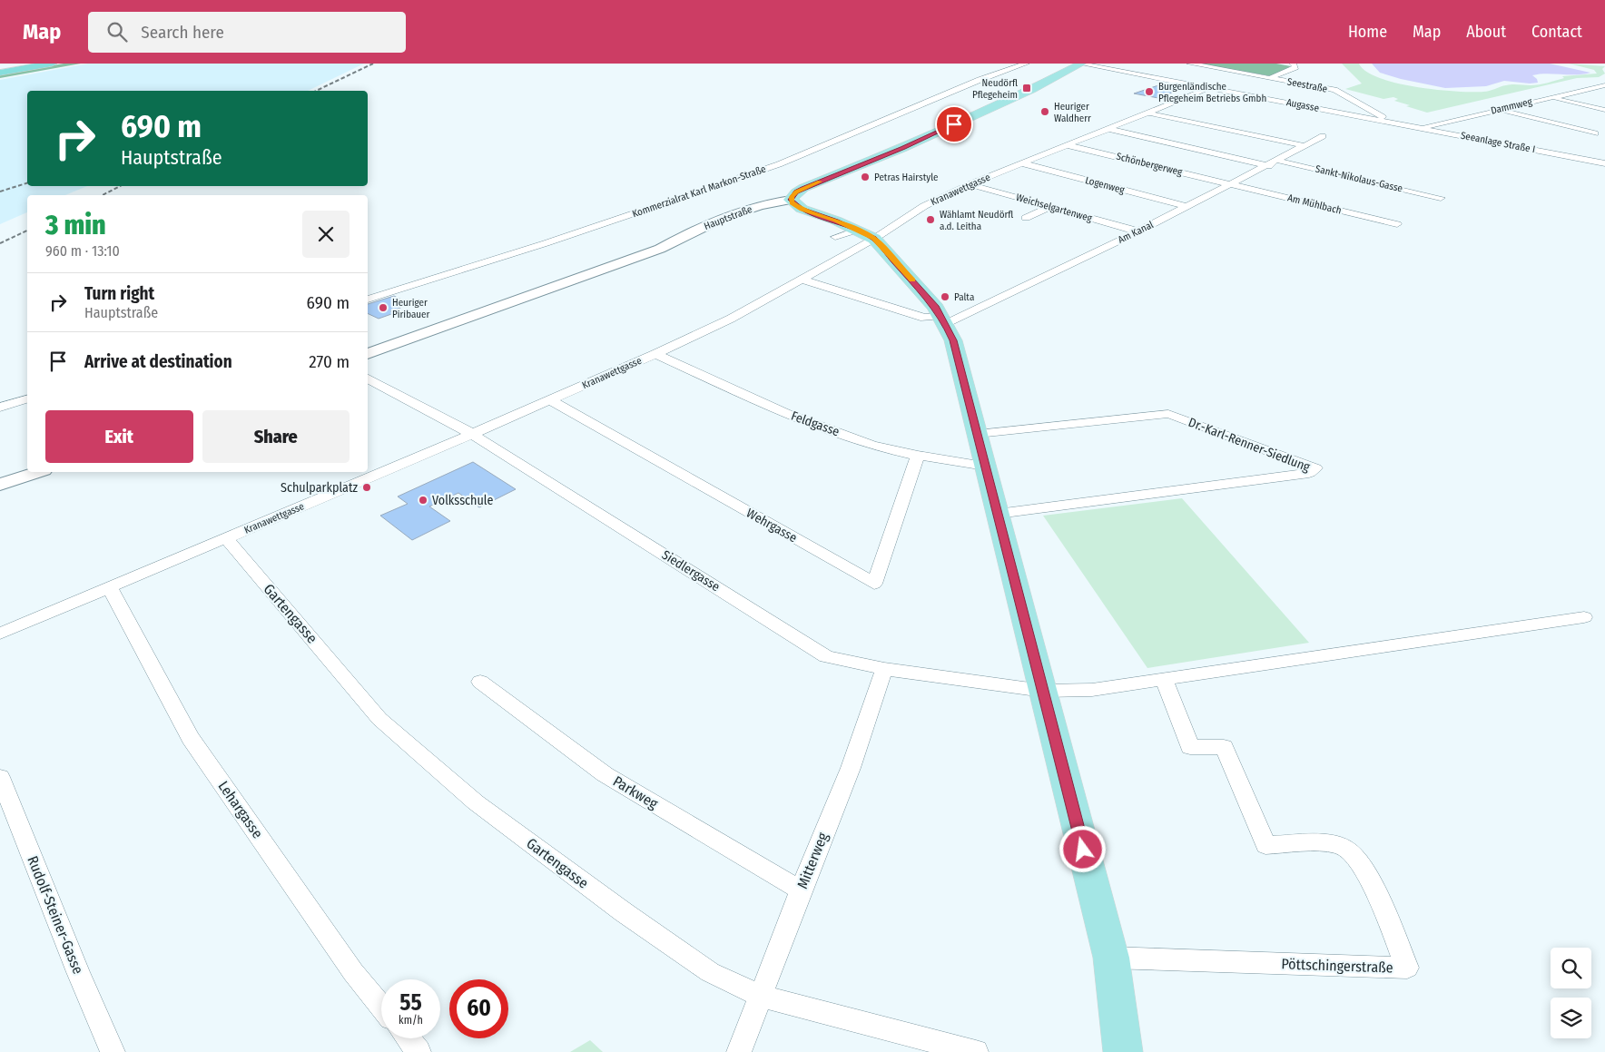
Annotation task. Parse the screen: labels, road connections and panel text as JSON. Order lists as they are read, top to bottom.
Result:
{
  "streets": {
    "main road": ["Hauptstraße"],
    "street": [
      "Seestraße",
      "Augasse",
      "Dammweg",
      "Seeanlage Straße I",
      "Schönbergerweg",
      "Sankt-Nikolaus-Gasse",
      "Logenweg",
      "Kranawettgasse",
      "Kommerzialrat Karl Markon-Straße",
      "Am Mühlbach",
      "Weichselgartenweg",
      "Am Kanal",
      "Feldgasse",
      "Dr.-Karl-Renner-Siedlung",
      "Wehrgasse",
      "Siedlergasse",
      "Gartengasse",
      "Parkweg",
      "Lehargasse",
      "Mitterweg",
      "Rudolf-Steiner-Gasse",
      "Pöttschingerstraße"
    ]
  },
  "crossings": [
    ["Seestraße", "Augasse"],
    ["Seestraße", "Seeanlage Straße I"],
    ["Augasse", "Seeanlage Straße I"],
    ["Augasse", "Kranawettgasse"],
    ["Augasse", "Hauptstraße"],
    ["Dammweg", "Seeanlage Straße I"],
    ["Schönbergerweg", "Kranawettgasse"],
    ["Schönbergerweg", "Am Mühlbach"],
    ["Schönbergerweg", "Am Kanal"],
    ["Sankt-Nikolaus-Gasse", "Am Kanal"],
    ["Logenweg", "Kranawettgasse"],
    ["Logenweg", "Am Kanal"],
    ["Kranawettgasse", "Weichselgartenweg"],
    ["Kranawettgasse", "Feldgasse"],
    ["Kranawettgasse", "Wehrgasse"],
    ["Kranawettgasse", "Siedlergasse"],
    ["Kranawettgasse", "Gartengasse"],
    ["Kranawettgasse", "Lehargasse"],
    ["Am Mühlbach", "Am Kanal"],
    ["Weichselgartenweg", "Am Kanal"],
    ["Feldgasse", "Wehrgasse"],
    ["Siedlergasse", "Mitterweg"],
    ["Siedlergasse", "Pöttschingerstraße"],
    ["Gartengasse", "Mitterweg"],
    ["Parkweg", "Mitterweg"]
  ],
  "places": {
    "transit": ["Neudörfl Pflegeheim"],
    "other": [
      "Burgenländische Pflegeheim Betriebs Gmbh",
      "Heuriger Waldherr",
      "Petras Hairstyle",
      "Wählamt Neudörfl a.d. Leitha",
      "Palta",
      "Heuriger Piribauer",
      "Schulparkplatz",
      "Volksschule"
    ]
  },
  "page": {
    "header": "Map",
    "search": "Search here",
    "nav": [
      "Home",
      "Map",
      "About",
      "Contact"
    ],
    "turn": ["690 m", "Hauptstraße"],
    "heading": ["3 min", "960 m · 13:10"],
    "list": [
      {
        "name": "Turn right",
        "note": "Hauptstraße",
        "value": "690 m"
      },
      {
        "name": "Arrive at destination",
        "value": "270 m"
      }
    ],
    "buttons": ["Exit", "Share"],
    "speed": "55 km/h",
    "limit": "60"
  }
}
